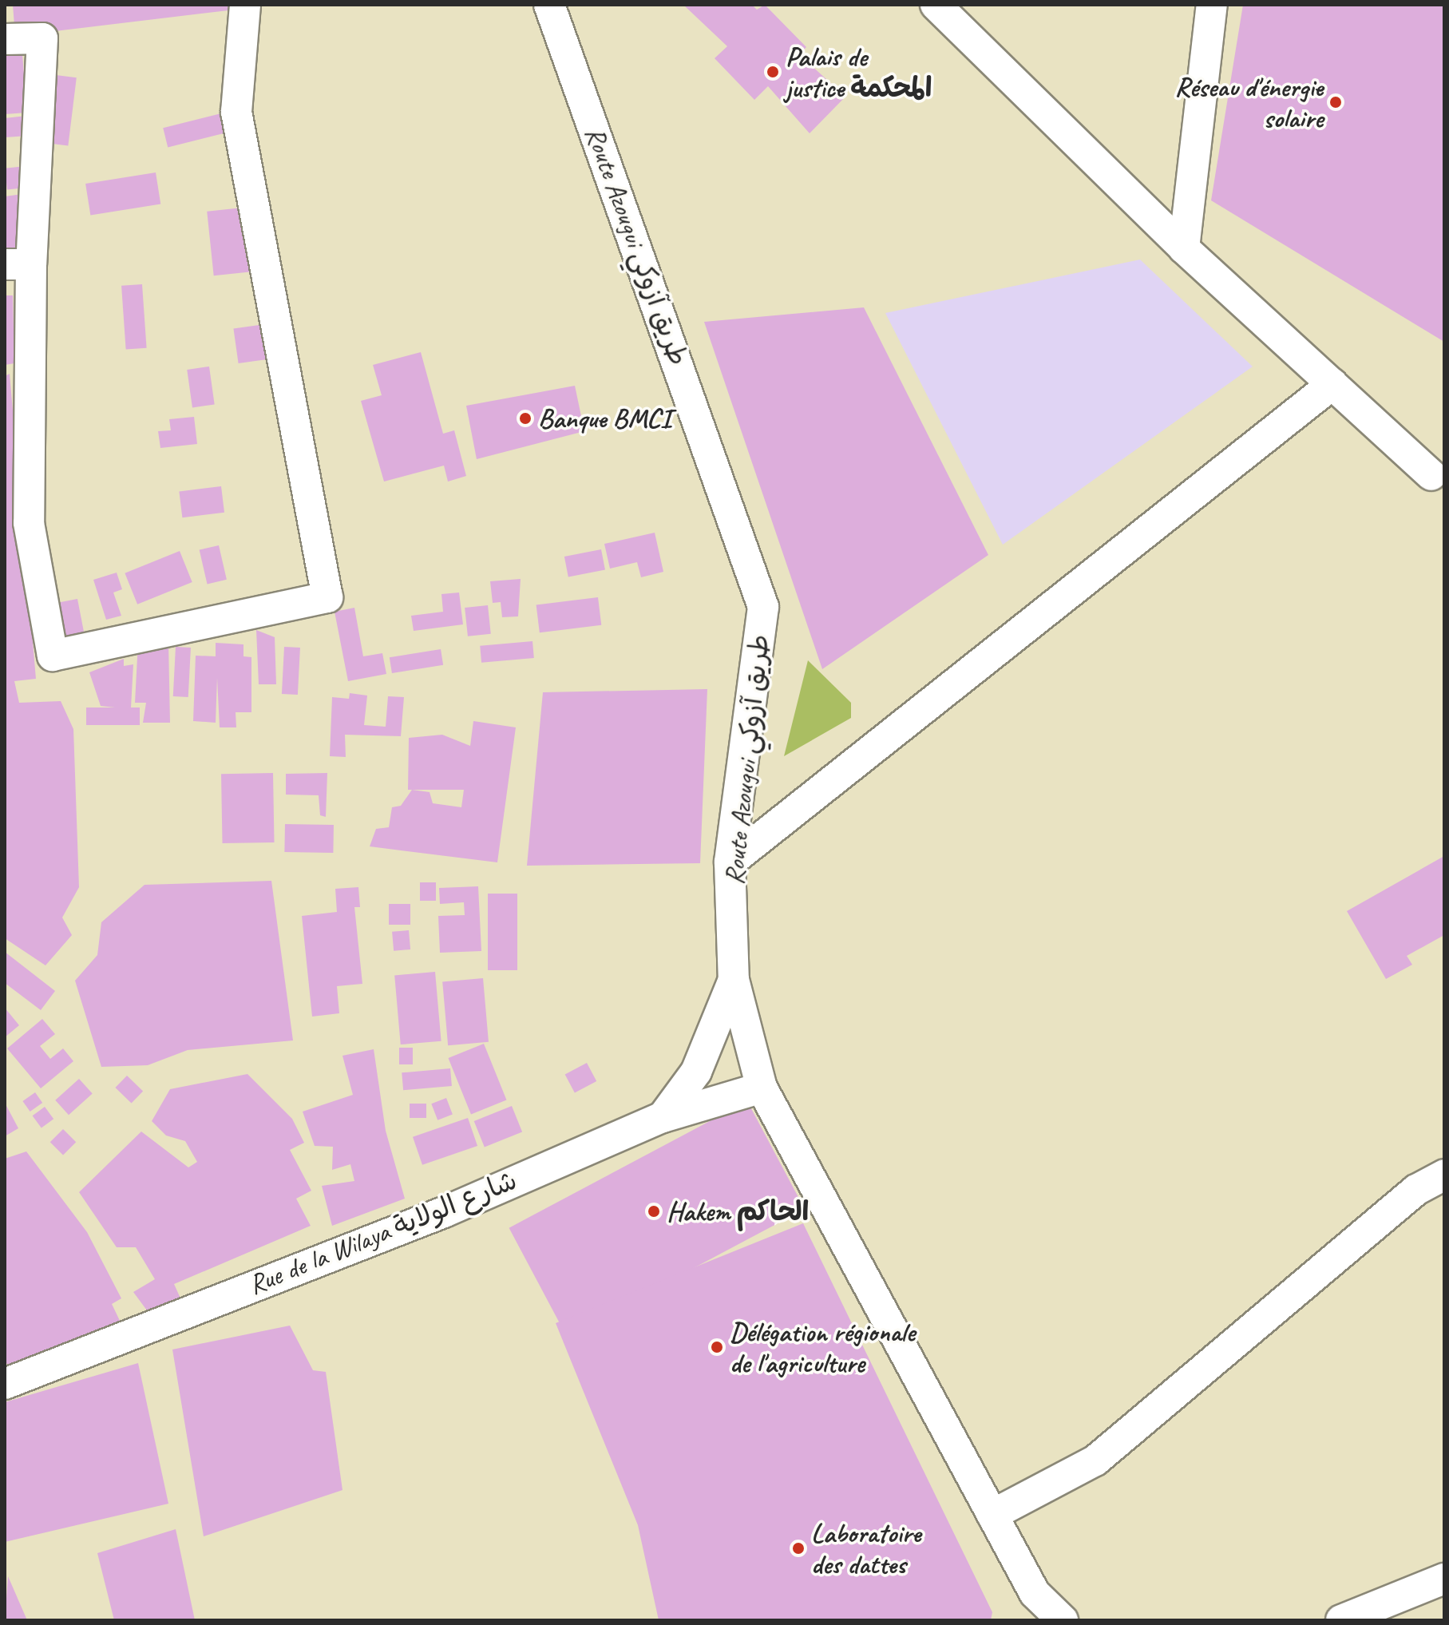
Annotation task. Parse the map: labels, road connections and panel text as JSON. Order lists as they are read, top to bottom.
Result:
{
  "streets": {
    "street": ["Route Azougui طريق آزوكي", "Rue de la Wilaya شارع الولاية"]
  },
  "crossings": [
    ["Route Azougui طريق آزوكي", "Rue de la Wilaya شارع الولاية"]
  ],
  "places": [
    "Palais de justice المحكمة",
    "Réseau d'énergie solaire",
    "Banque BMCI",
    "Hakem الحاكم",
    "Délégation régionale de l'agriculture",
    "Laboratoire des dattes"
  ]
}
